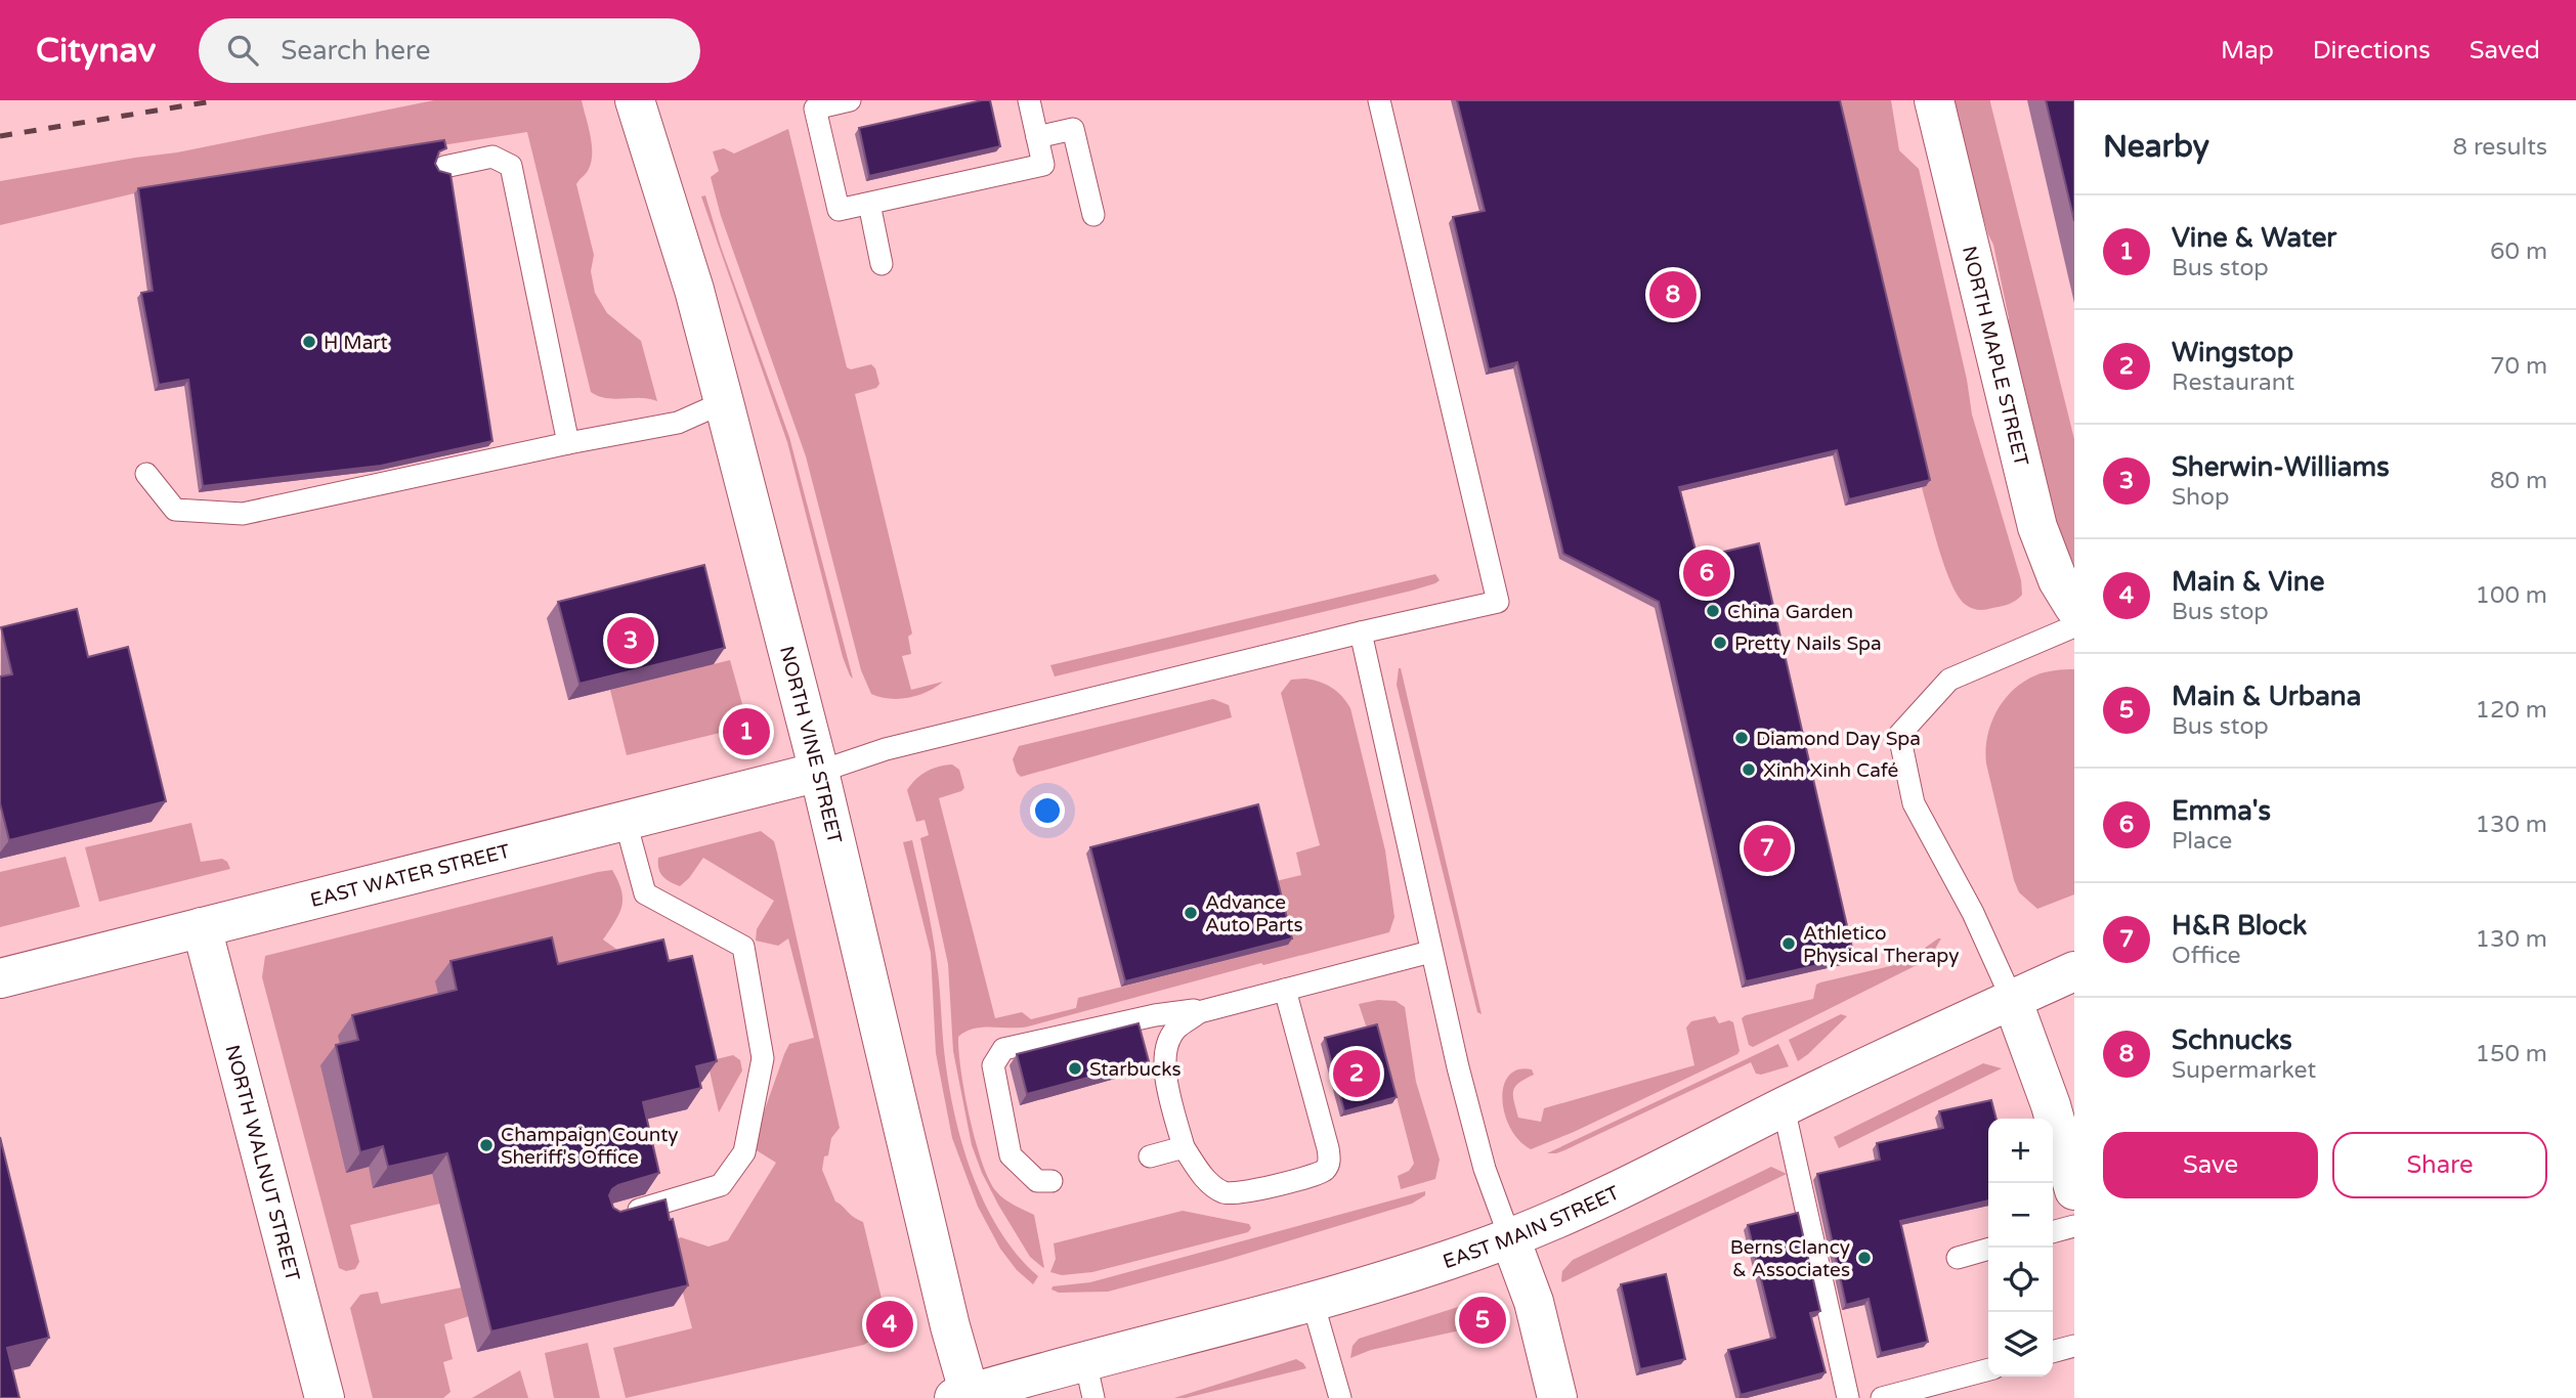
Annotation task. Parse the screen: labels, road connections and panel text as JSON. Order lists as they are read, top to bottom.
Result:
{
  "streets": {
    "main road": [
      "NORTH MAPLE STREET",
      "NORTH VINE STREET",
      "EAST WATER STREET",
      "NORTH WALNUT STREET",
      "EAST MAIN STREET"
    ]
  },
  "crossings": [
    ["NORTH VINE STREET", "EAST WATER STREET"],
    ["NORTH VINE STREET", "EAST MAIN STREET"],
    ["EAST WATER STREET", "NORTH WALNUT STREET"]
  ],
  "places": [
    "H Mart",
    "China Garden",
    "Pretty Nails Spa",
    "Diamond Day Spa",
    "Xinh Xinh Café",
    "Advance Auto Parts",
    "Athletico Physical Therapy",
    "Starbucks",
    "Champaign County Sheriff's Office",
    "Berns Clancy & Associates"
  ],
  "page": {
    "header": "Citynav",
    "search": "Search here",
    "nav": ["Map", "Directions", "Saved"],
    "heading": ["Nearby", "8 results"],
    "list": [
      {
        "mark": "1",
        "name": "Vine & Water",
        "note": "Bus stop",
        "value": "60 m"
      },
      {
        "mark": "2",
        "name": "Wingstop",
        "note": "Restaurant",
        "value": "70 m"
      },
      {
        "mark": "3",
        "name": "Sherwin-Williams",
        "note": "Shop",
        "value": "80 m"
      },
      {
        "mark": "4",
        "name": "Main & Vine",
        "note": "Bus stop",
        "value": "100 m"
      },
      {
        "mark": "5",
        "name": "Main & Urbana",
        "note": "Bus stop",
        "value": "120 m"
      },
      {
        "mark": "6",
        "name": "Emma's",
        "note": "Place",
        "value": "130 m"
      },
      {
        "mark": "7",
        "name": "H&R Block",
        "note": "Office",
        "value": "130 m"
      },
      {
        "mark": "8",
        "name": "Schnucks",
        "note": "Supermarket",
        "value": "150 m"
      }
    ],
    "pins": [
      "8",
      "6",
      "3",
      "1",
      "7",
      "2",
      "5",
      "4"
    ],
    "buttons": ["Save", "Share"],
    "map_buttons": ["+", "−"]
  }
}
